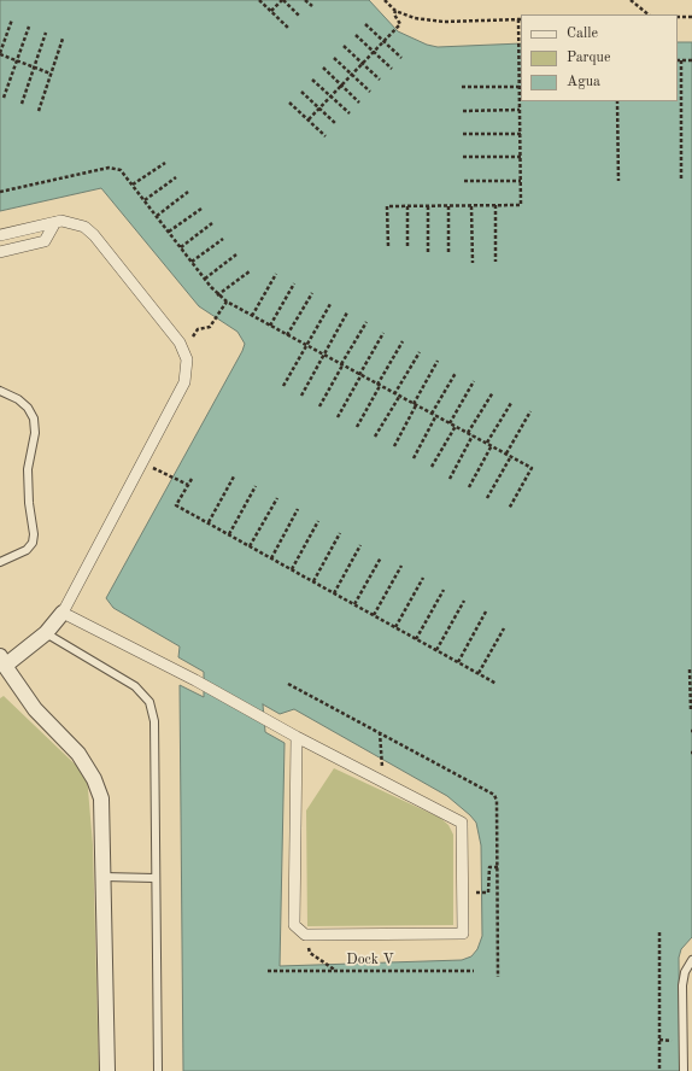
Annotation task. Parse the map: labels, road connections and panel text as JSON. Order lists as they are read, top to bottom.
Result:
{
  "streets": {
    "path": ["Dock V"]
  },
  "legend": ["Calle", "Parque", "Agua"]
}
